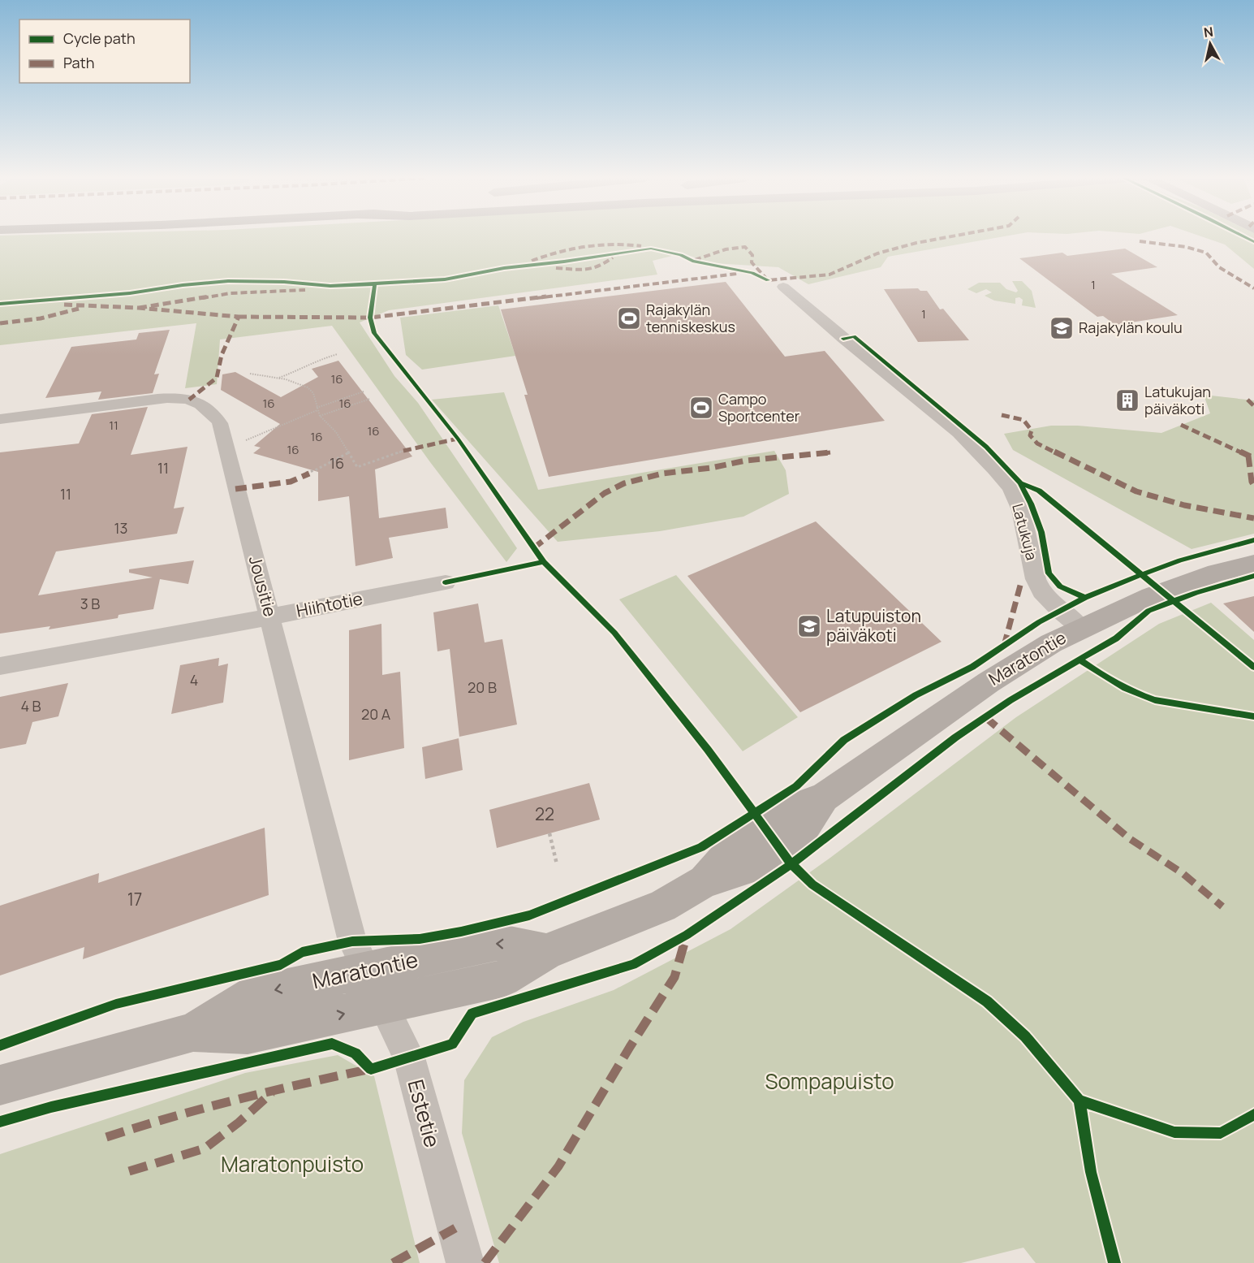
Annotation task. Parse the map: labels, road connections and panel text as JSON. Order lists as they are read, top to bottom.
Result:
{
  "streets": {
    "main road": ["Maratontie"],
    "street": [
      "Latukuja",
      "Jousitie",
      "Hiihtotie",
      "Estetie"
    ]
  },
  "crossings": [
    ["Latukuja", "Maratontie"],
    ["Jousitie", "Hiihtotie"],
    ["Jousitie", "Maratontie"],
    ["Jousitie", "Estetie"],
    ["Maratontie", "Estetie"]
  ],
  "parks": ["Sompapuisto", "Maratonpuisto"],
  "places": {
    "sports": ["Rajakylän tenniskeskus", "Campo Sportcenter"],
    "school or university": ["Rajakylän koulu", "Latupuiston päiväkoti"],
    "building": ["Latukujan päiväkoti"]
  },
  "house_numbers": [
    "1",
    "1",
    "16",
    "16",
    "16",
    "11",
    "16",
    "16",
    "16",
    "16",
    "11",
    "11",
    "13",
    "3 B",
    "4",
    "20 B",
    "4 B",
    "20 A",
    "22",
    "17"
  ],
  "legend": ["Cycle path", "Path"],
  "north": "top"
}
